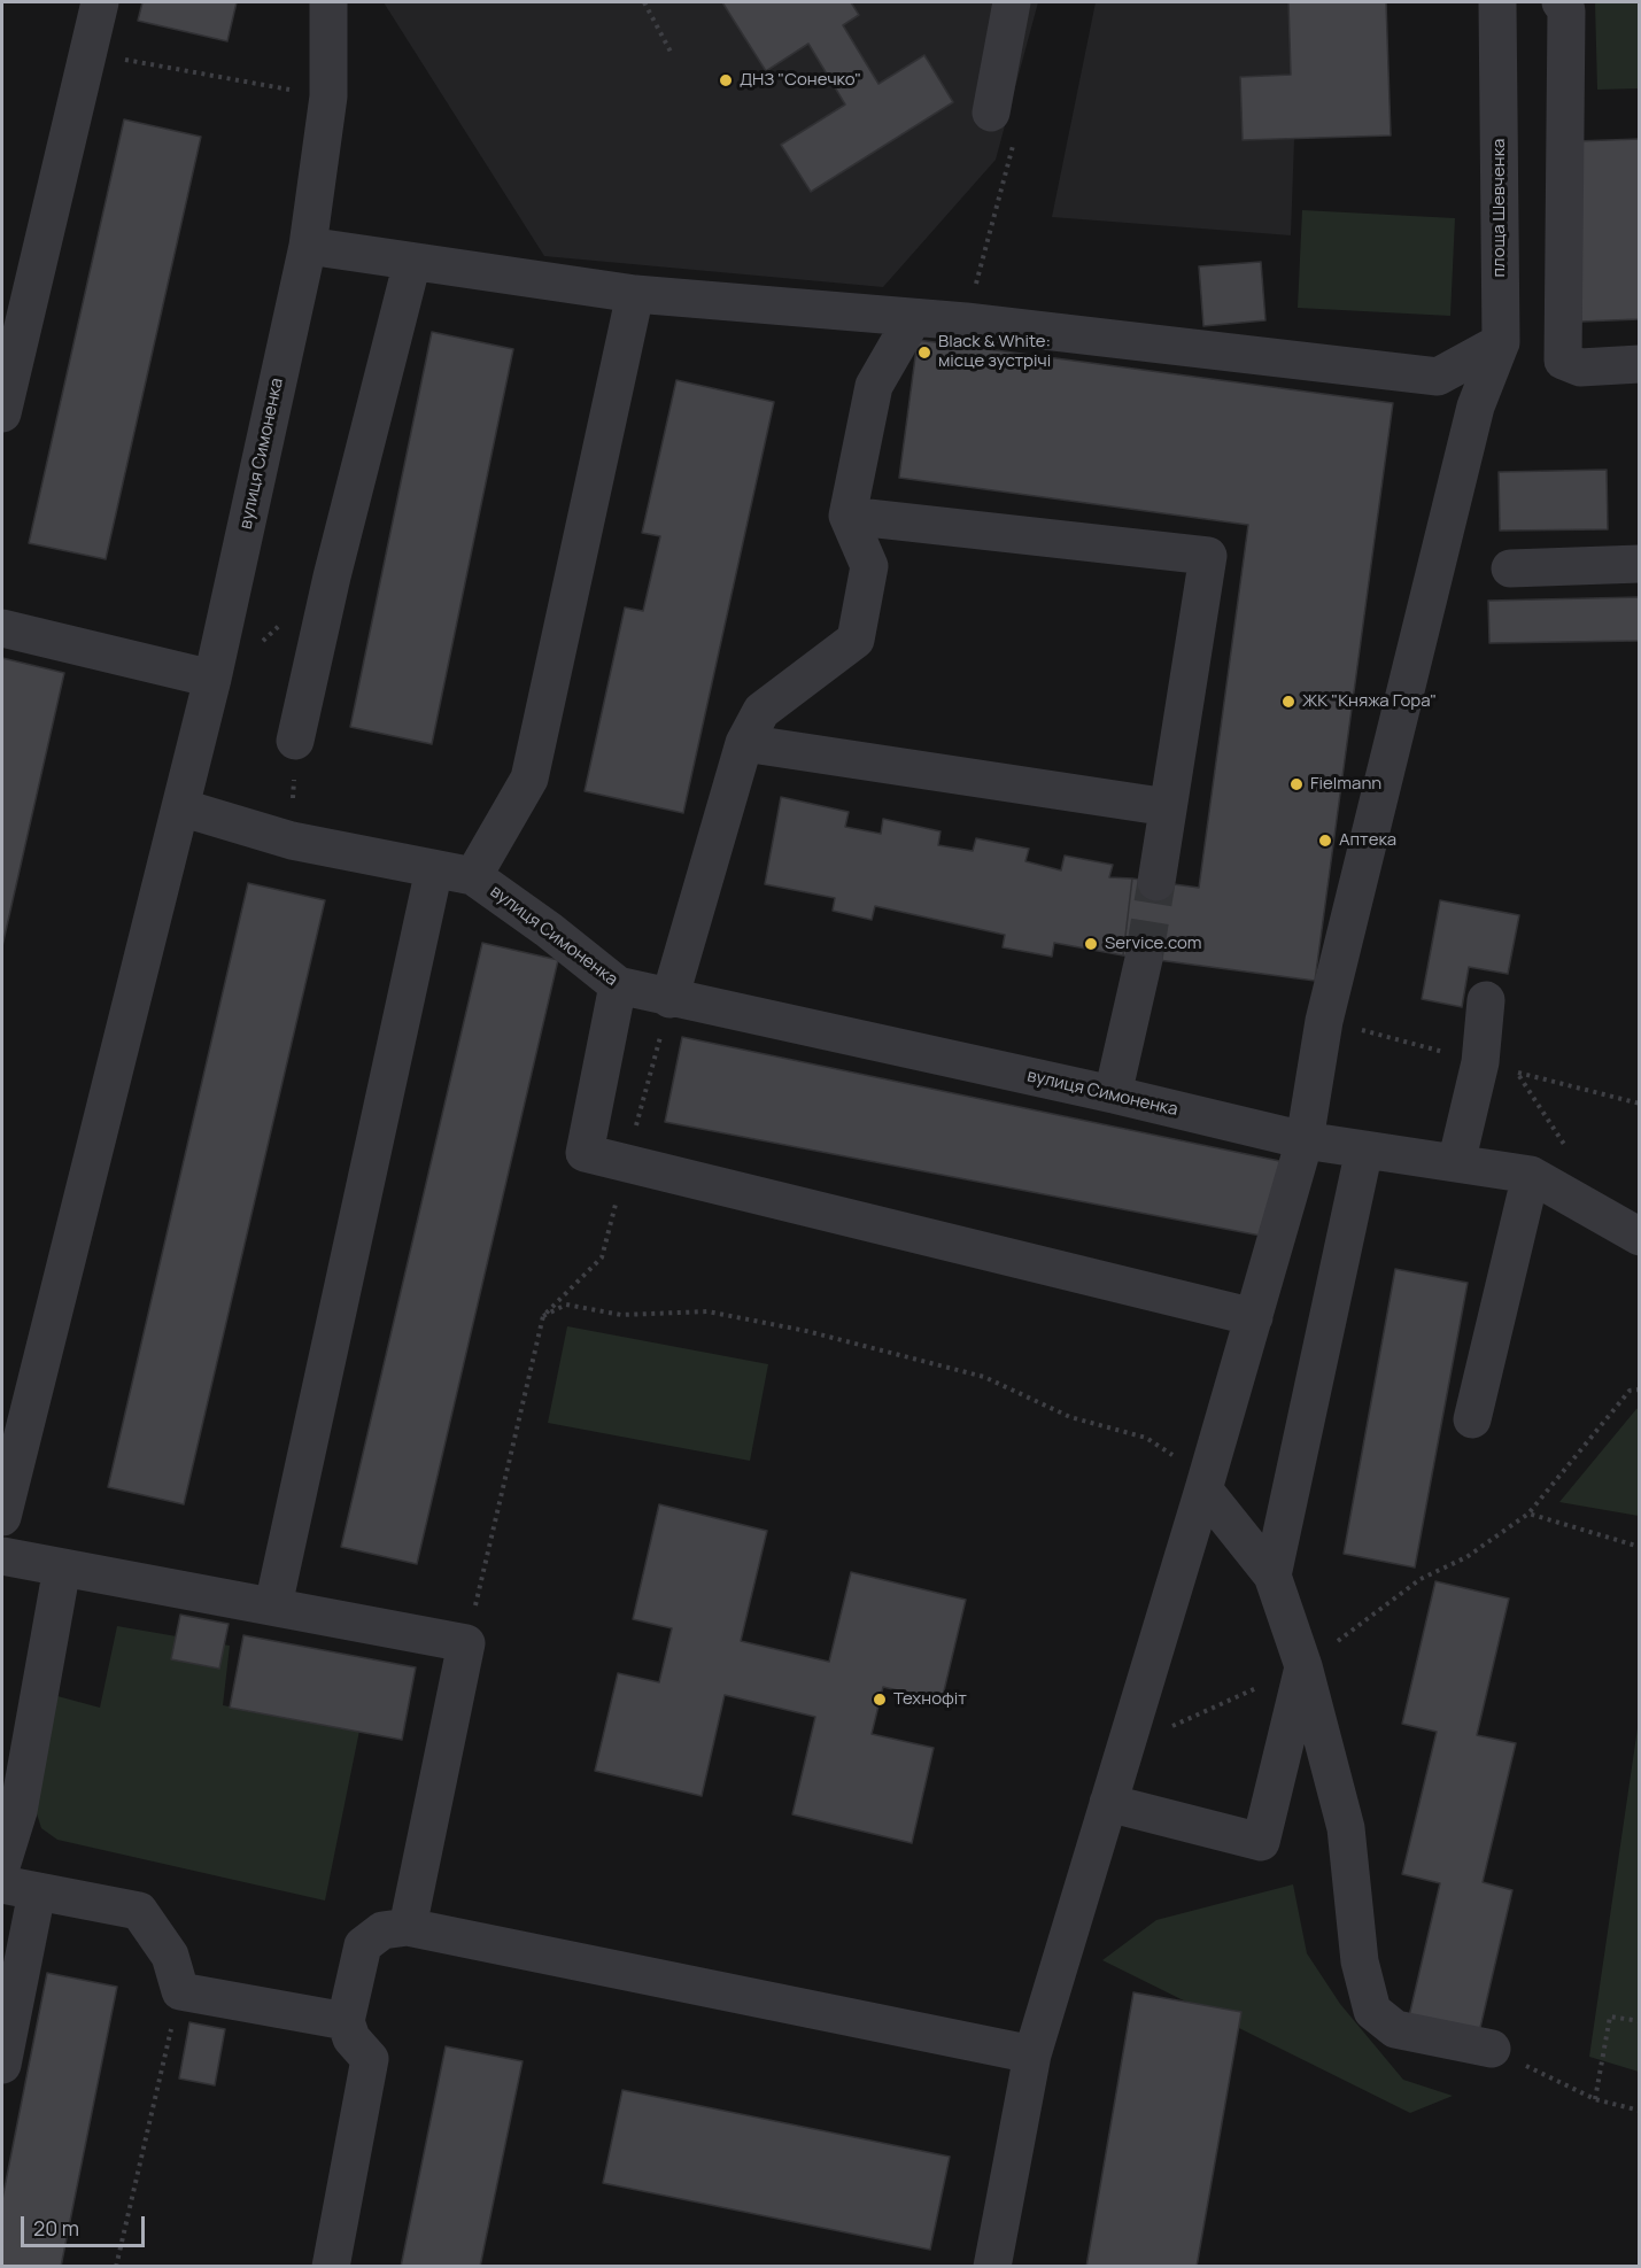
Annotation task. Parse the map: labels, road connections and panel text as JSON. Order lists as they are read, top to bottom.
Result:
{
  "streets": {
    "street": ["площа Шевченка", "вулиця Симоненка"]
  },
  "places": [
    "ДНЗ \"Сонечко\"",
    "Black & White: місце зустрічі",
    "ЖК \"Княжа Гора\"",
    "Fielmann",
    "Аптека",
    "Service.com",
    "Технофіт"
  ],
  "scale_bar": "20 m"
}
